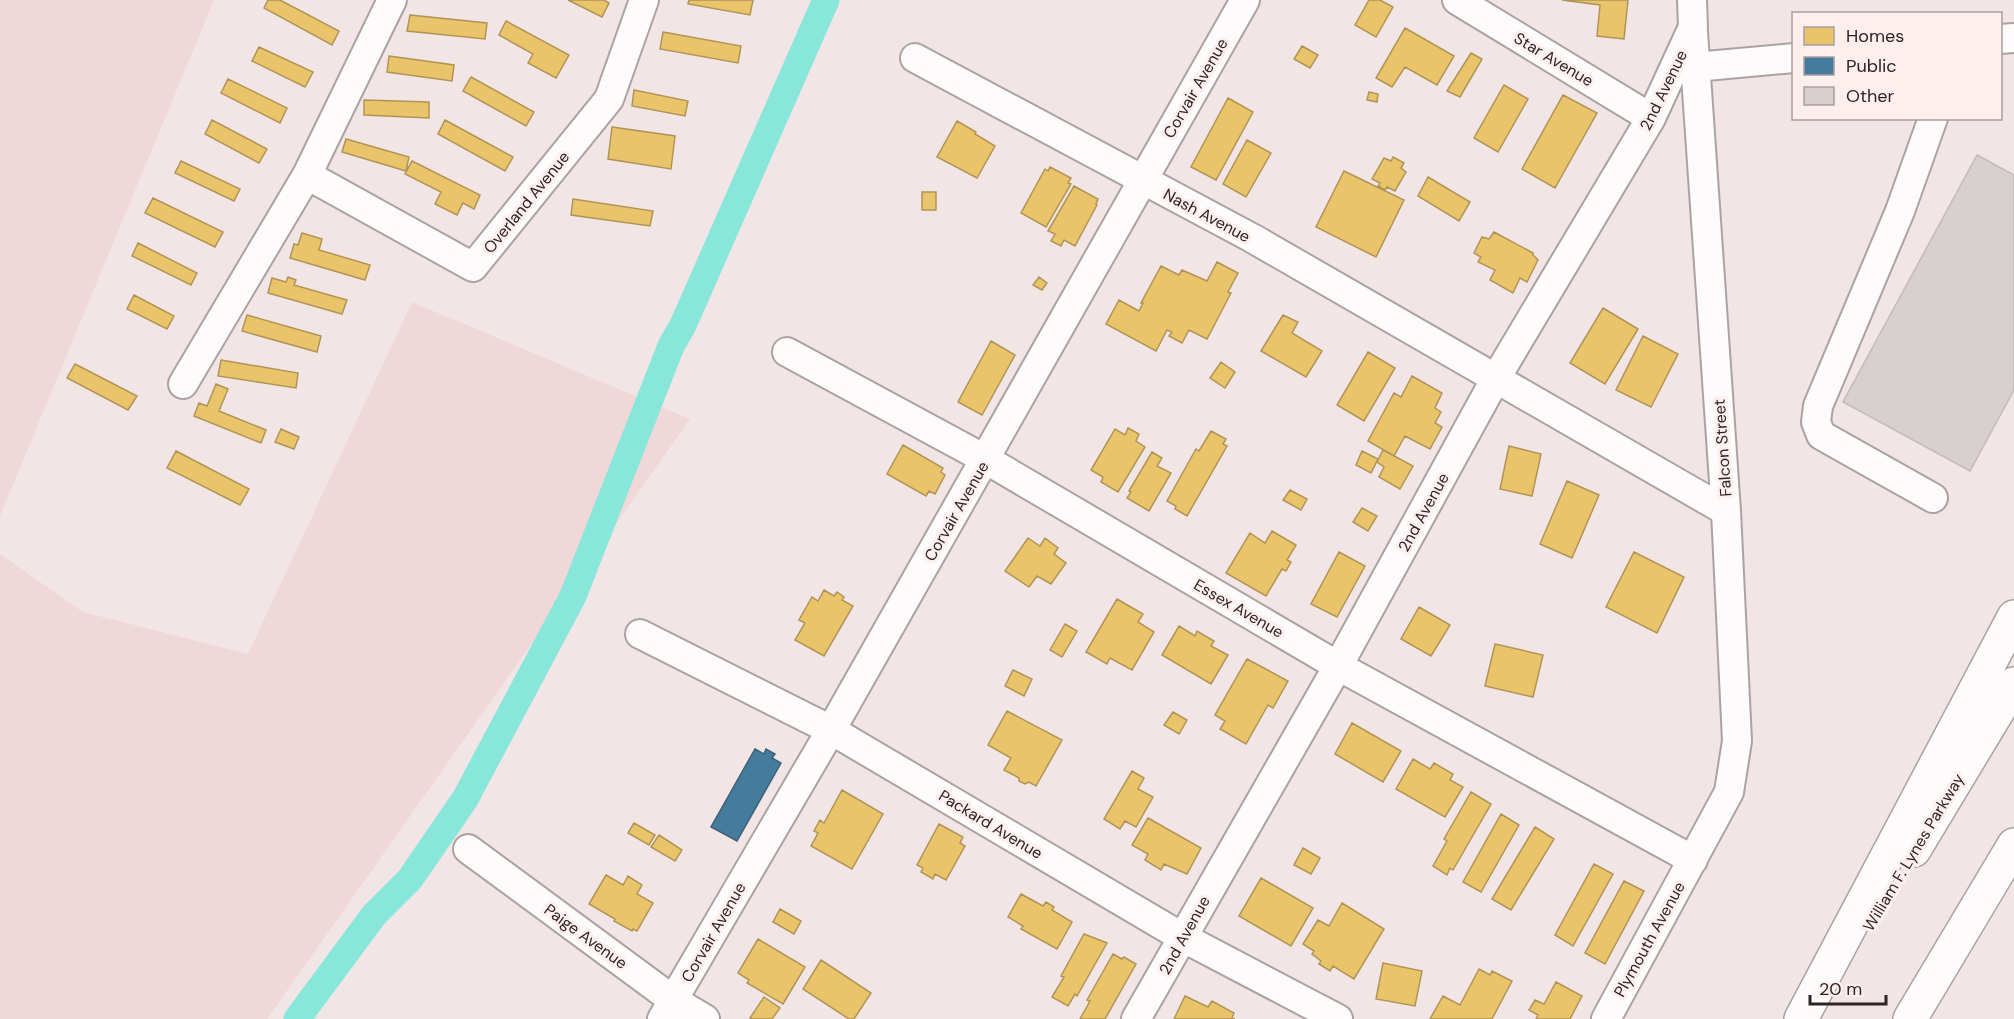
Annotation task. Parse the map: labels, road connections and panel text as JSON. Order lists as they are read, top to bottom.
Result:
{
  "streets": {
    "highway": ["William F. Lynes Parkway"],
    "street": [
      "Star Avenue",
      "Corvair Avenue",
      "2nd Avenue",
      "Overland Avenue",
      "Nash Avenue",
      "Falcon Street",
      "Essex Avenue",
      "Packard Avenue",
      "Paige Avenue",
      "Plymouth Avenue"
    ]
  },
  "crossings": [
    ["Star Avenue", "2nd Avenue"],
    ["Corvair Avenue", "Nash Avenue"],
    ["Corvair Avenue", "Essex Avenue"],
    ["Corvair Avenue", "Packard Avenue"],
    ["Corvair Avenue", "Paige Avenue"],
    ["2nd Avenue", "Nash Avenue"],
    ["2nd Avenue", "Falcon Street"],
    ["2nd Avenue", "Essex Avenue"],
    ["2nd Avenue", "Packard Avenue"],
    ["Nash Avenue", "Falcon Street"],
    ["Falcon Street", "Essex Avenue"],
    ["Falcon Street", "Plymouth Avenue"],
    ["Essex Avenue", "Plymouth Avenue"]
  ],
  "legend": ["Homes", "Public", "Other"],
  "scale_bar": "20 m"
}
